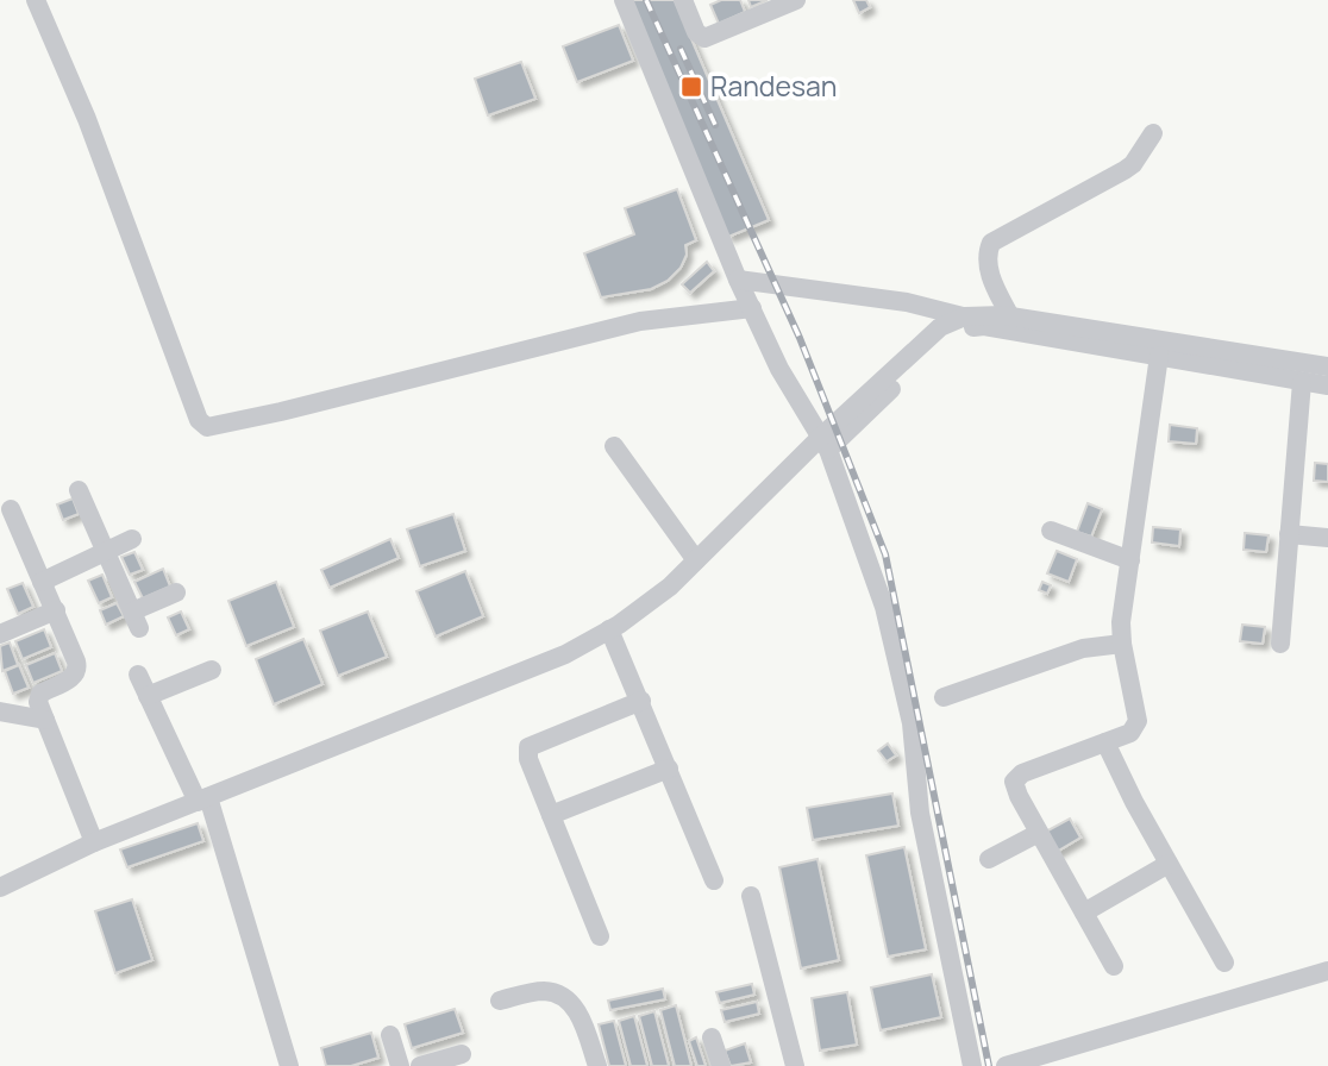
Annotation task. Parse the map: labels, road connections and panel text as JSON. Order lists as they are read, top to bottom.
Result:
{
  "places": {
    "transit": ["Randesan"]
  }
}
